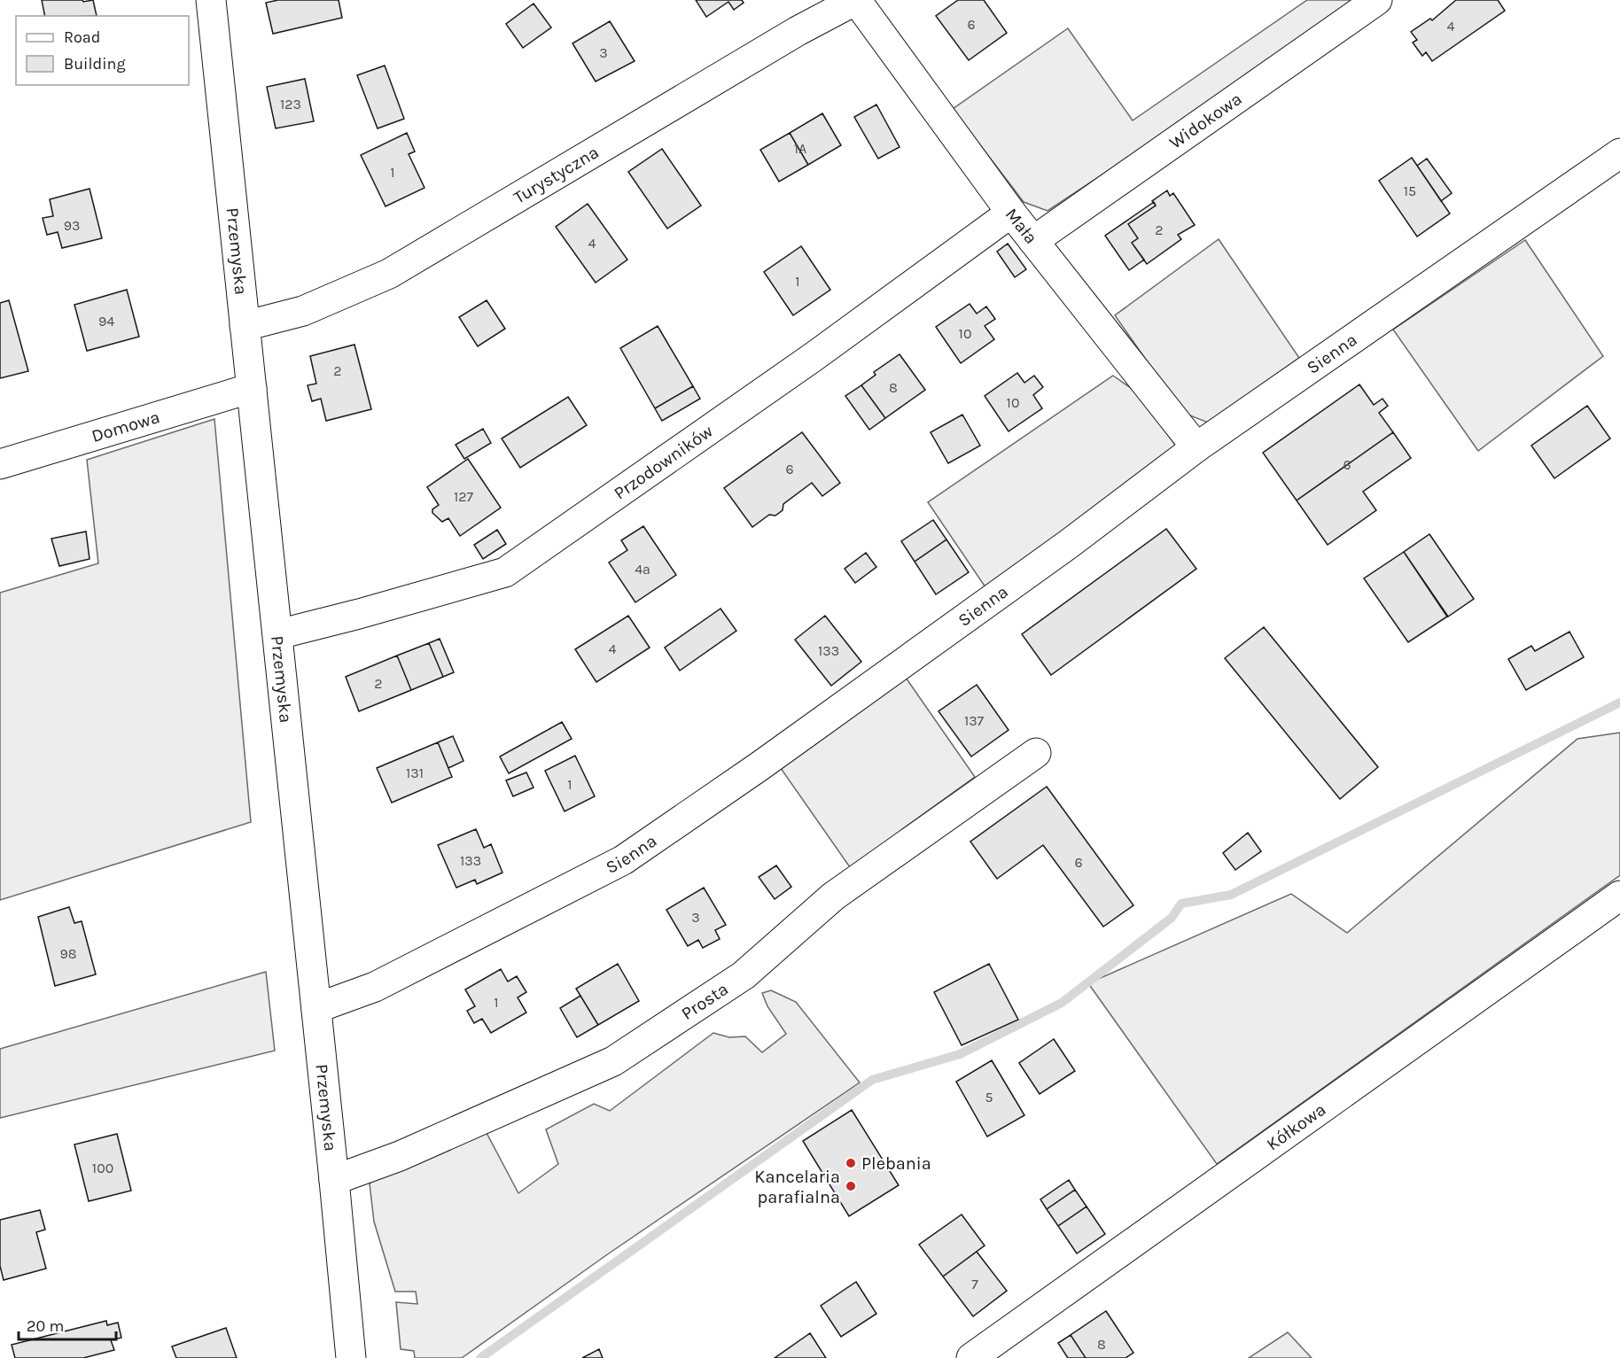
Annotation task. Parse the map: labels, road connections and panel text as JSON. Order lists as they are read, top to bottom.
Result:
{
  "streets": {
    "street": [
      "Widokowa",
      "Turystyczna",
      "Mała",
      "Przemyska",
      "Sienna",
      "Domowa",
      "Przodowników",
      "Prosta",
      "Kółkowa"
    ]
  },
  "crossings": [
    ["Widokowa", "Mała"],
    ["Turystyczna", "Mała"],
    ["Turystyczna", "Przemyska"],
    ["Mała", "Sienna"],
    ["Mała", "Przodowników"],
    ["Przemyska", "Sienna"],
    ["Przemyska", "Domowa"],
    ["Przemyska", "Przodowników"],
    ["Przemyska", "Prosta"]
  ],
  "places": ["Plebania", "Kancelaria parafialna"],
  "house_numbers": [
    "6",
    "4",
    "3",
    "123",
    "1A",
    "1",
    "15",
    "93",
    "2",
    "4",
    "1",
    "94",
    "10",
    "2",
    "8",
    "10",
    "6",
    "6",
    "127",
    "4a",
    "4",
    "133",
    "2",
    "137",
    "131",
    "1",
    "133",
    "6",
    "3",
    "98",
    "1",
    "5",
    "100",
    "7",
    "8"
  ],
  "legend": ["Road", "Building"],
  "scale_bar": "20 m"
}
